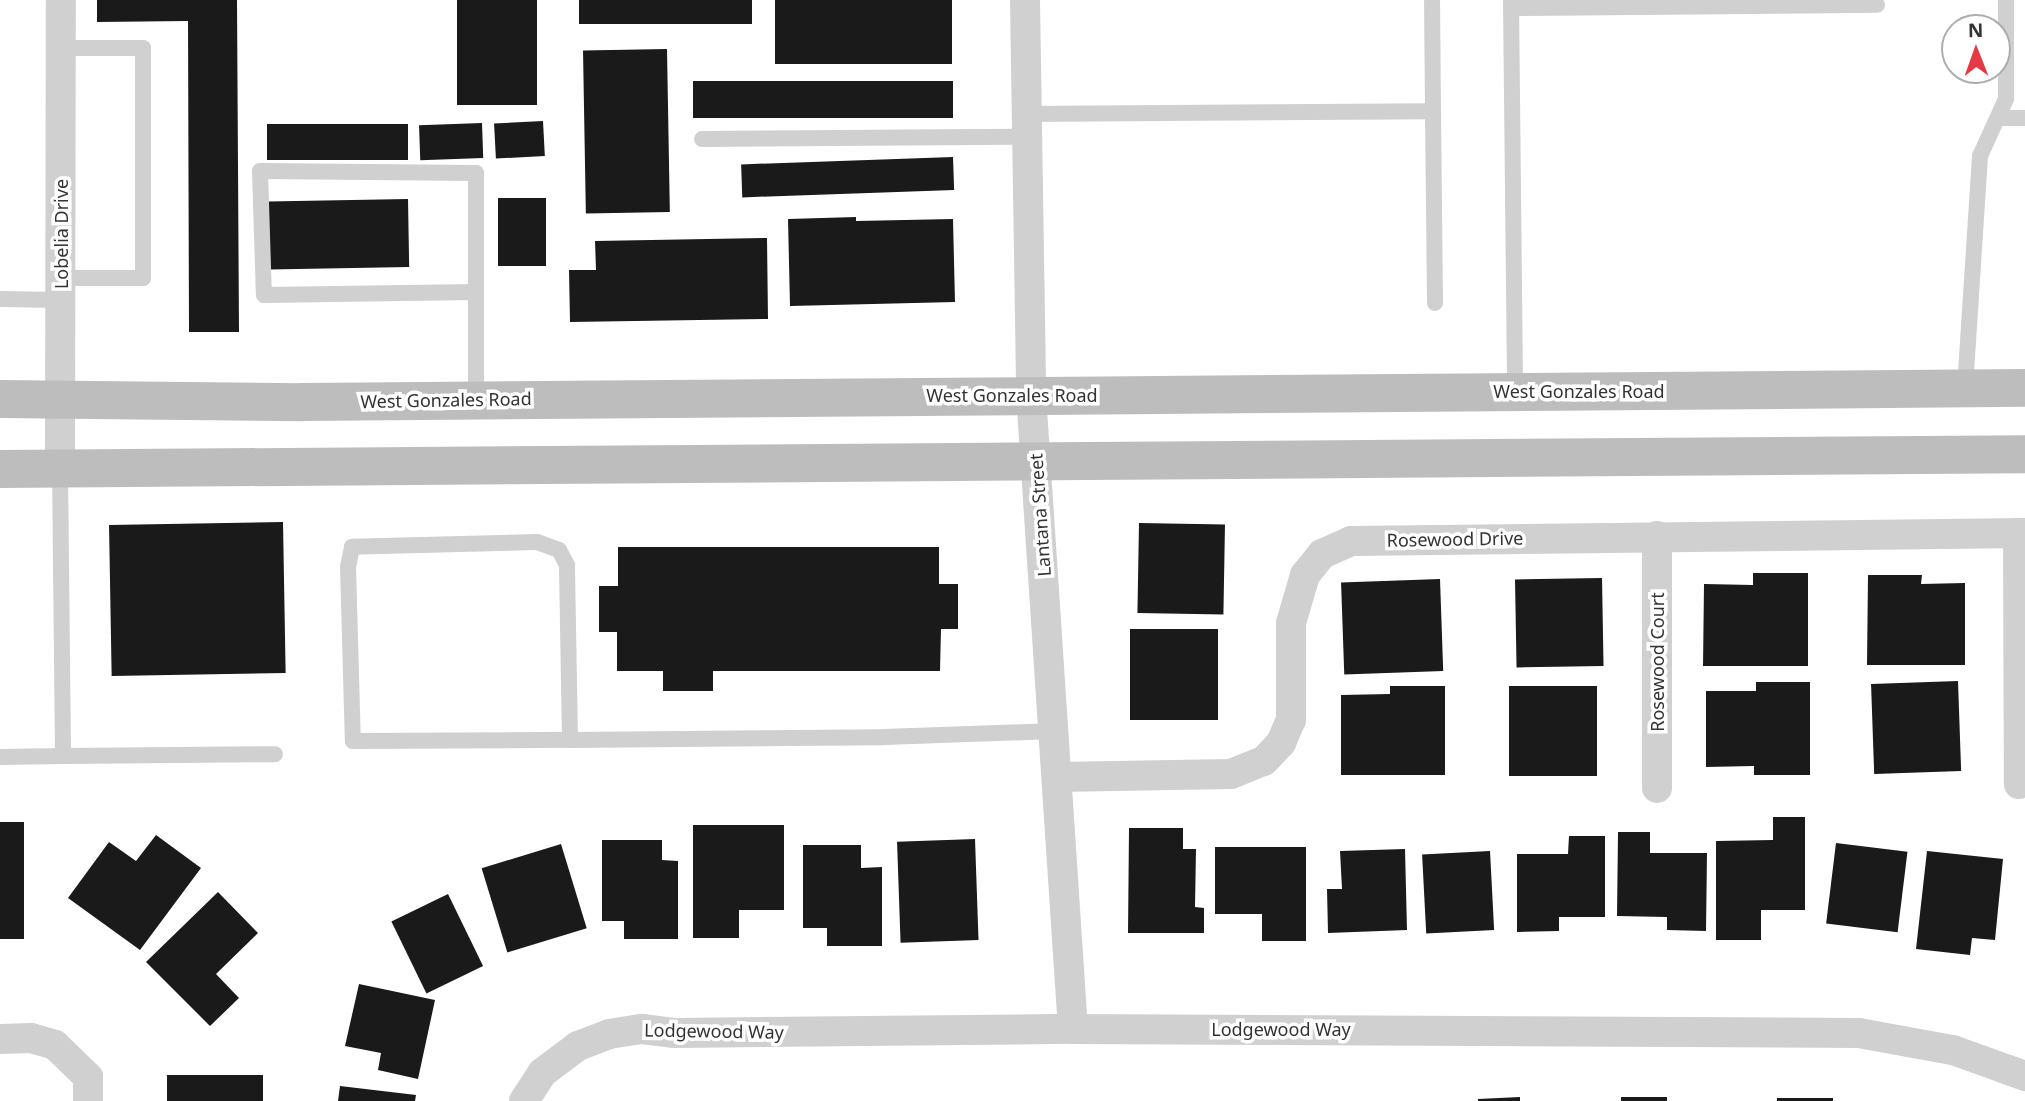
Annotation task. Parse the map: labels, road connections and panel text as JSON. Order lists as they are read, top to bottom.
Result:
{
  "streets": {
    "main road": ["West Gonzales Road"],
    "street": [
      "Lobelia Drive",
      "Lantana Street",
      "Rosewood Drive",
      "Rosewood Court",
      "Lodgewood Way"
    ]
  },
  "crossings": [
    ["Lobelia Drive", "West Gonzales Road"],
    ["West Gonzales Road", "Lantana Street"],
    ["Lantana Street", "Rosewood Drive"],
    ["Lantana Street", "Lodgewood Way"],
    ["Rosewood Drive", "Rosewood Court"]
  ],
  "north": "top"
}
